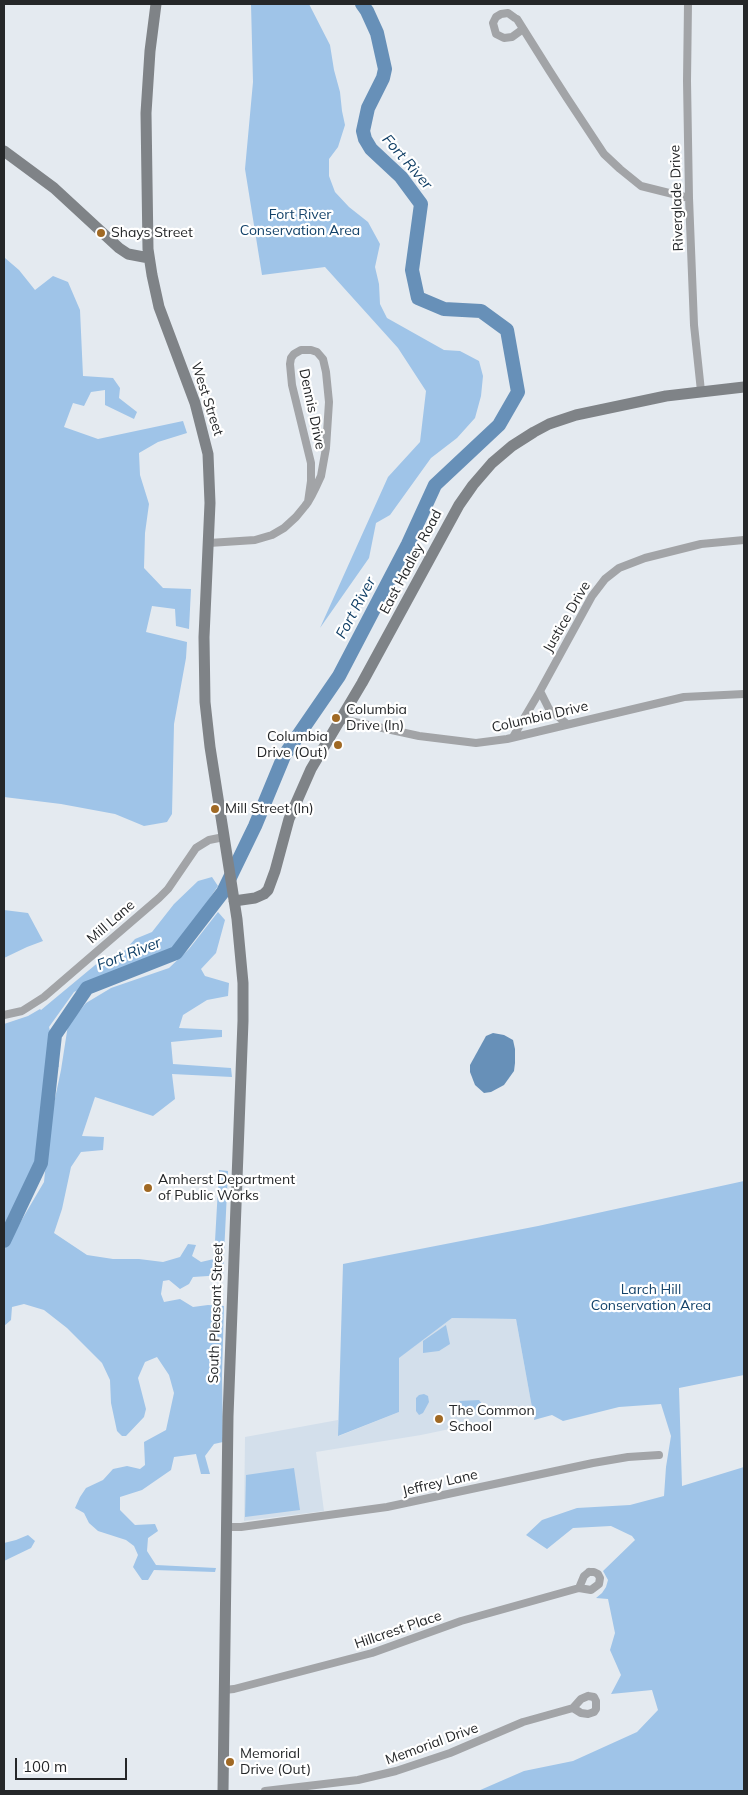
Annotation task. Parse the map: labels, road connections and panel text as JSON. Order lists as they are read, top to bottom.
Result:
{
  "streets": {
    "main road": ["West Street", "East Hadley Road", "South Pleasant Street"],
    "street": [
      "Riverglade Drive",
      "Dennis Drive",
      "Justice Drive",
      "Columbia Drive",
      "Mill Lane",
      "Jeffrey Lane",
      "Hillcrest Place",
      "Memorial Drive"
    ]
  },
  "crossings": [
    ["Riverglade Drive", "East Hadley Road"],
    ["West Street", "Dennis Drive"],
    ["West Street", "Mill Lane"],
    ["West Street", "South Pleasant Street"],
    ["East Hadley Road", "Columbia Drive"],
    ["East Hadley Road", "South Pleasant Street"],
    ["Justice Drive", "Columbia Drive"],
    ["Mill Lane", "South Pleasant Street"],
    ["South Pleasant Street", "Jeffrey Lane"],
    ["South Pleasant Street", "Hillcrest Place"]
  ],
  "water": ["Fort River"],
  "parks": ["Fort River Conservation Area", "Larch Hill Conservation Area"],
  "places": [
    "Shays Street",
    "Columbia Drive (In)",
    "Columbia Drive (Out)",
    "Mill Street (In)",
    "Amherst Department of Public Works",
    "The Common School",
    "Memorial Drive (Out)"
  ],
  "scale_bar": "100 m"
}
